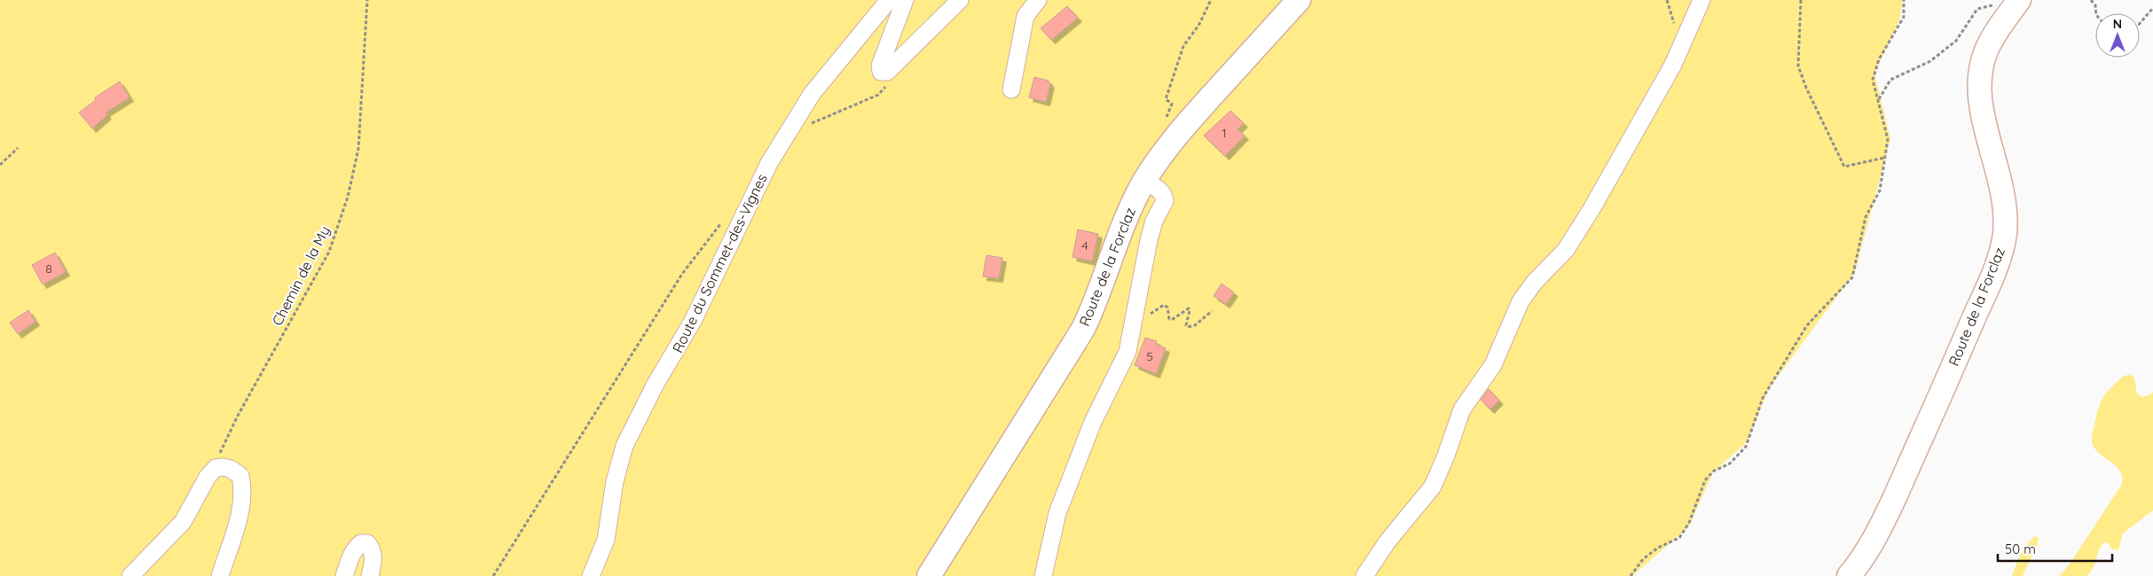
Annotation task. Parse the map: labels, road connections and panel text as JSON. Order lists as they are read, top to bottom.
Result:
{
  "streets": {
    "main road": ["Route de la Forclaz"],
    "street": ["Route du Sommet-des-Vignes"],
    "path": ["Chemin de la My"]
  },
  "house_numbers": [
    "1",
    "4",
    "8",
    "5"
  ],
  "scale_bar": "50 m",
  "north": "top"
}
